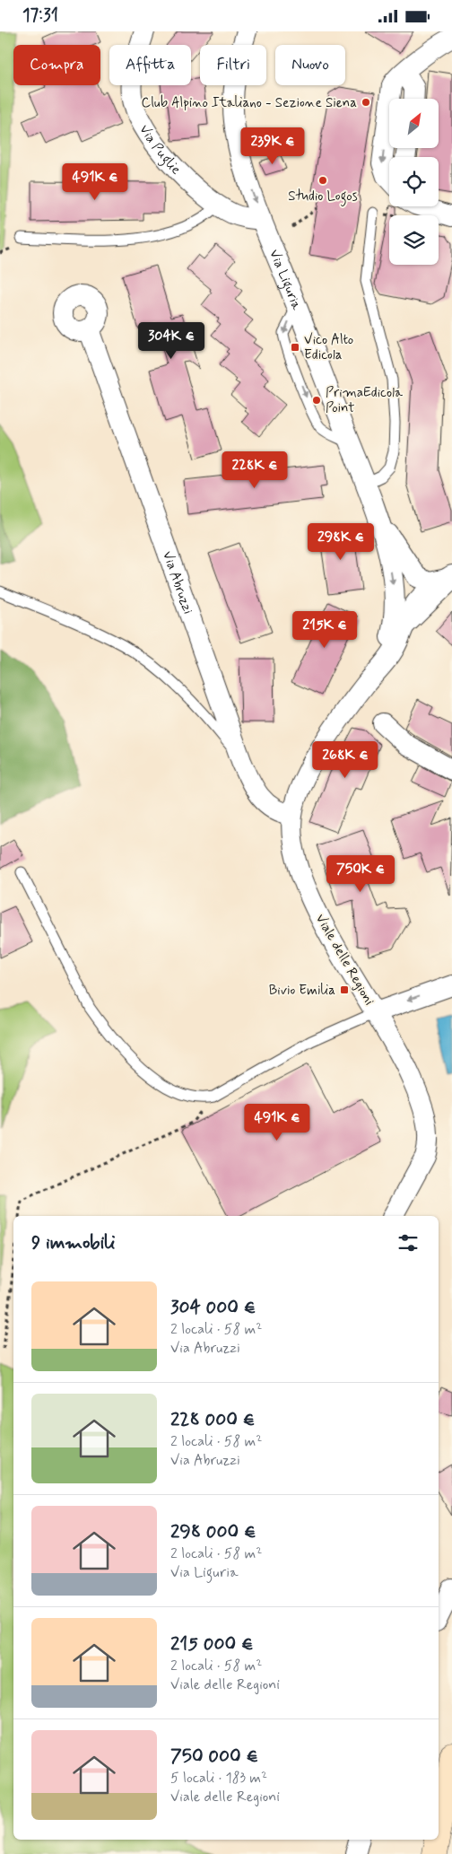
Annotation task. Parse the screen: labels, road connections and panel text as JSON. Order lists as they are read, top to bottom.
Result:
{
  "streets": {
    "street": [
      "Via Puglie",
      "Via Liguria",
      "Via Abruzzi",
      "Viale delle Regioni"
    ]
  },
  "crossings": [
    ["Via Puglie", "Via Liguria"],
    ["Via Liguria", "Viale delle Regioni"],
    ["Via Abruzzi", "Viale delle Regioni"]
  ],
  "one_way": ["Via Liguria"],
  "places": {
    "other": ["Club Alpino Italiano - Sezione Siena", "Studio Logos", "PrimaEdicola Point"],
    "transit": ["Vico Alto Edicola", "Bivio Emilia"]
  },
  "north": "top right",
  "page": {
    "status": "17:31",
    "chip": [
      "Compra",
      "Affitta",
      "Filtri",
      "Nuovo"
    ],
    "price": [
      "239K €",
      "491K €",
      "304K €",
      "228K €",
      "298K €",
      "215K €",
      "268K €",
      "750K €",
      "491K €"
    ],
    "heading": "9 immobili",
    "list": [
      {
        "name": "304 000 €",
        "note": "2 locali · 58 m² · Via Abruzzi"
      },
      {
        "name": "228 000 €",
        "note": "2 locali · 58 m² · Via Abruzzi"
      },
      {
        "name": "298 000 €",
        "note": "2 locali · 58 m² · Via Liguria"
      },
      {
        "name": "215 000 €",
        "note": "2 locali · 58 m² · Viale delle Regioni"
      },
      {
        "name": "750 000 €",
        "note": "5 locali · 183 m² · Viale delle Regioni"
      }
    ]
  }
}
